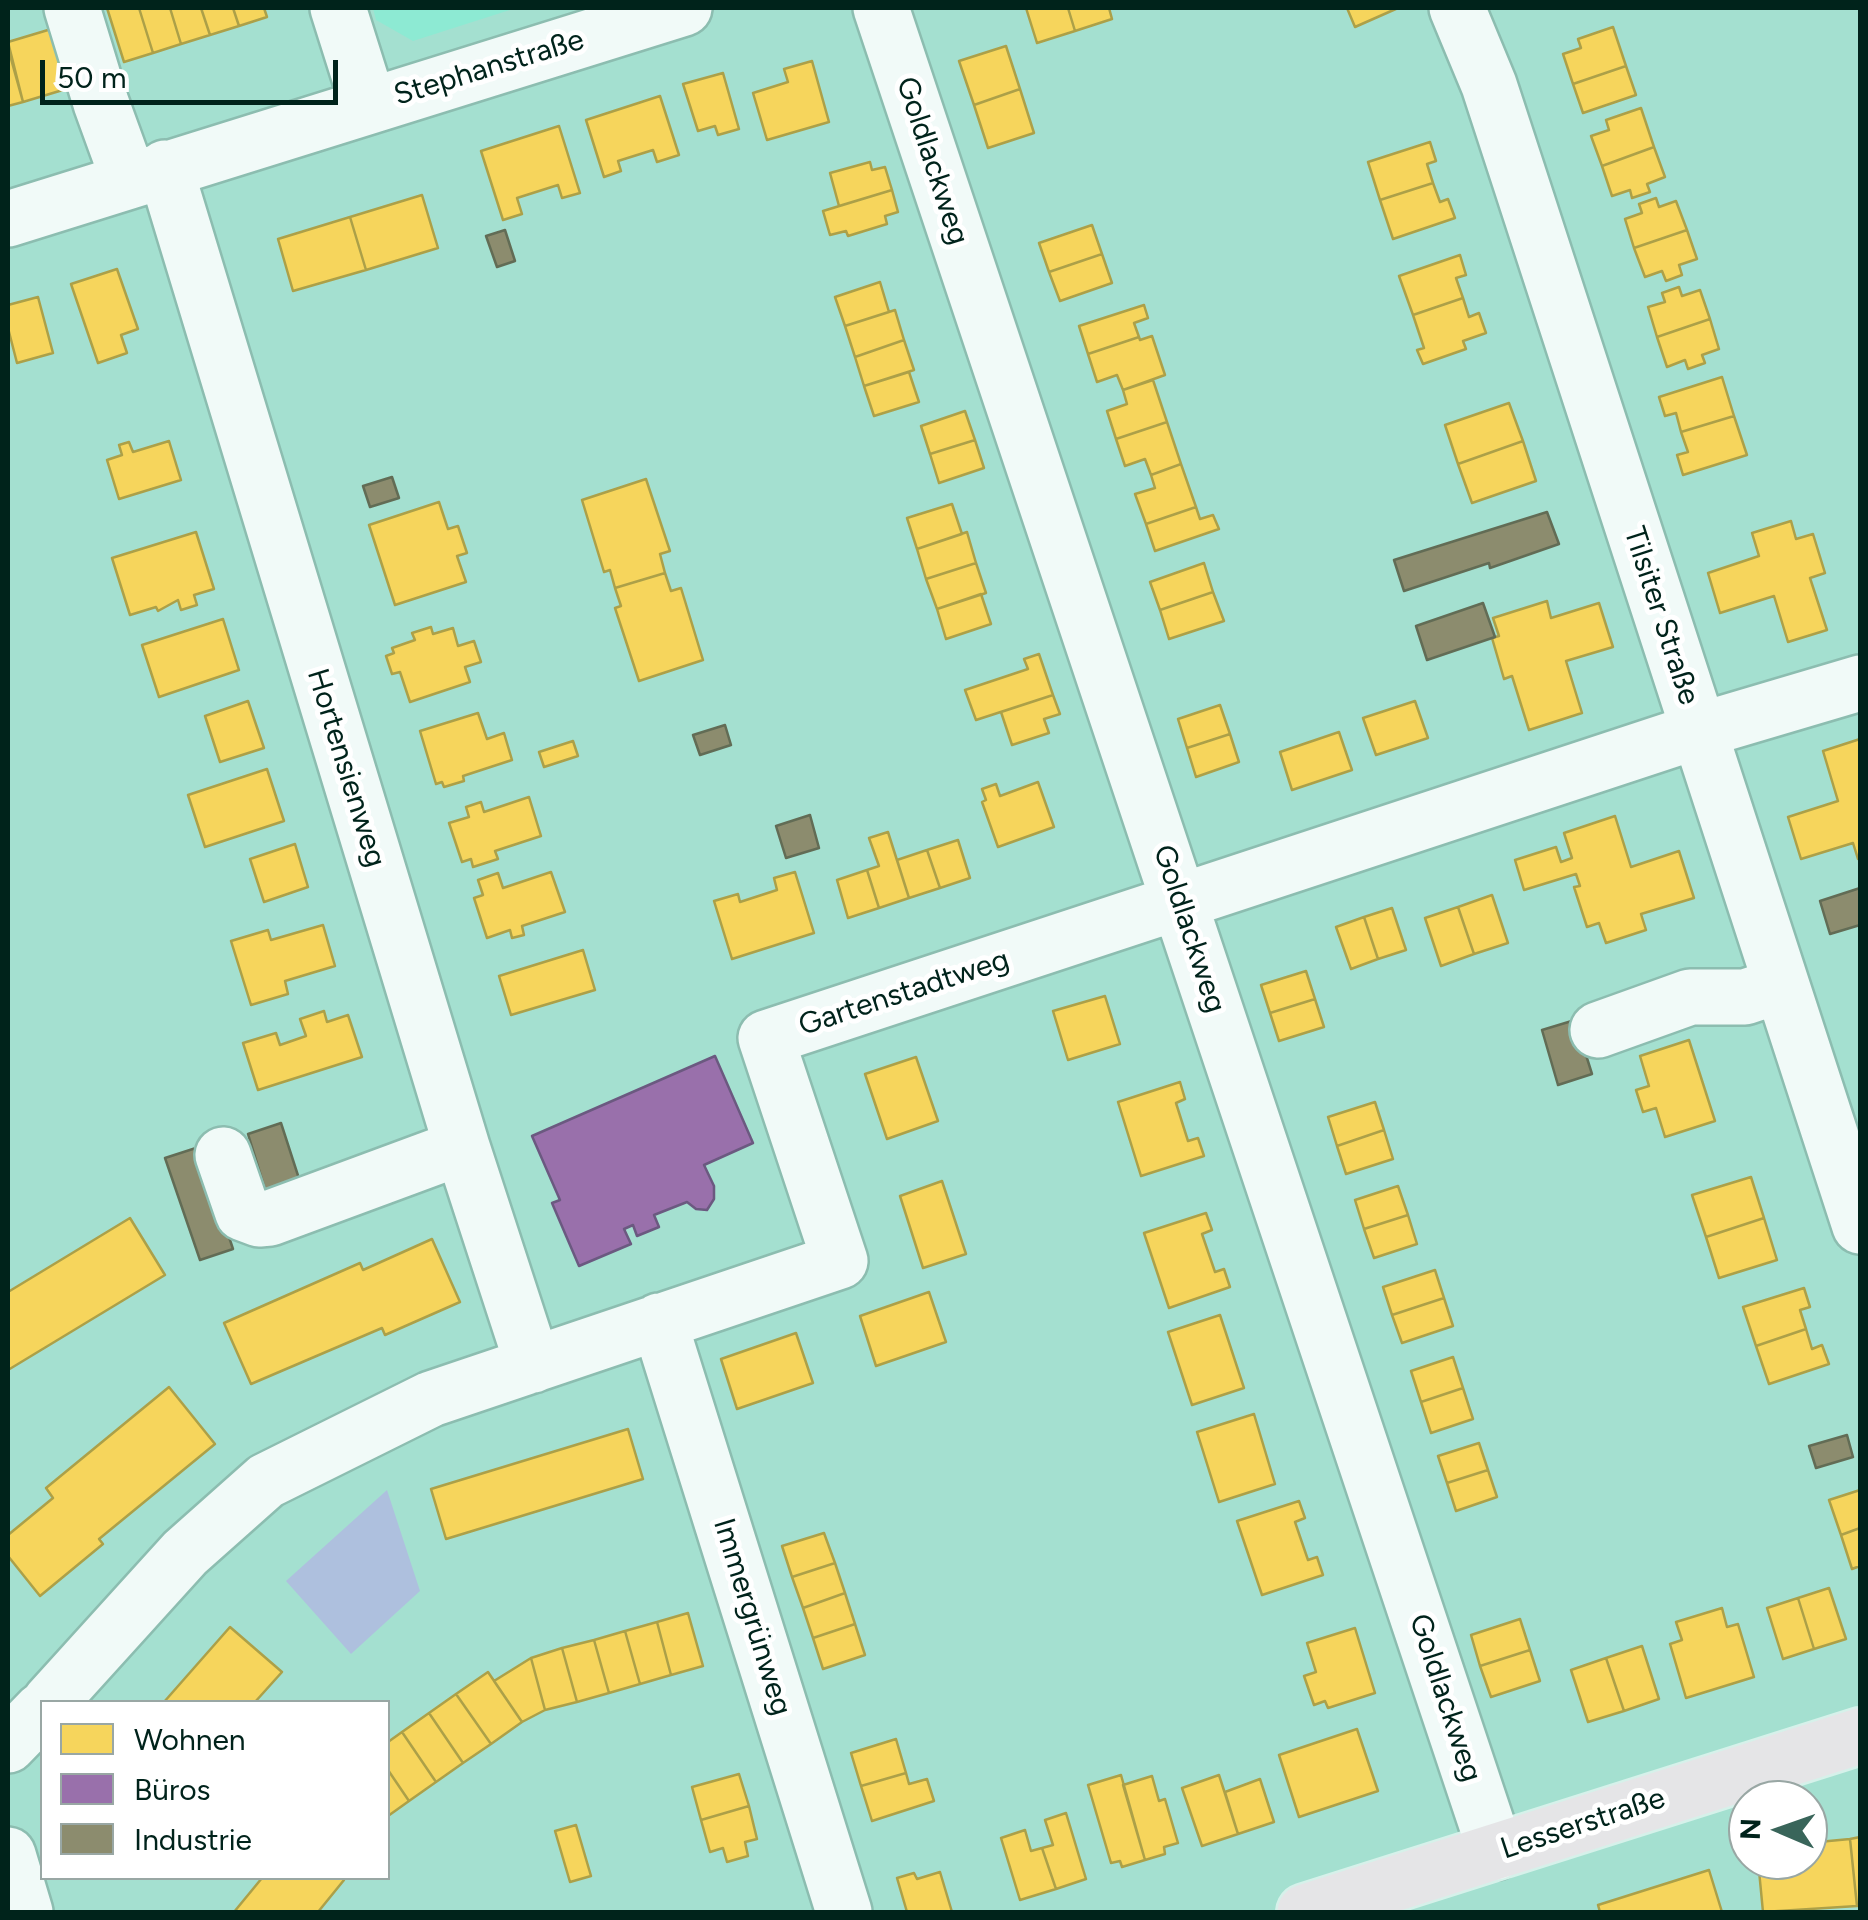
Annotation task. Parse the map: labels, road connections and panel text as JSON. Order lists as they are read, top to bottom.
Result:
{
  "streets": {
    "main road": ["Lesserstraße"],
    "street": [
      "Stephanstraße",
      "Goldlackweg",
      "Tilsiter Straße",
      "Hortensienweg",
      "Gartenstadtweg",
      "Immergrünweg"
    ]
  },
  "crossings": [
    ["Stephanstraße", "Hortensienweg"],
    ["Goldlackweg", "Gartenstadtweg"],
    ["Goldlackweg", "Lesserstraße"],
    ["Tilsiter Straße", "Gartenstadtweg"],
    ["Hortensienweg", "Gartenstadtweg"],
    ["Gartenstadtweg", "Immergrünweg"]
  ],
  "legend": ["Wohnen", "Büros", "Industrie"],
  "scale_bar": "50 m",
  "north": "left"
}
